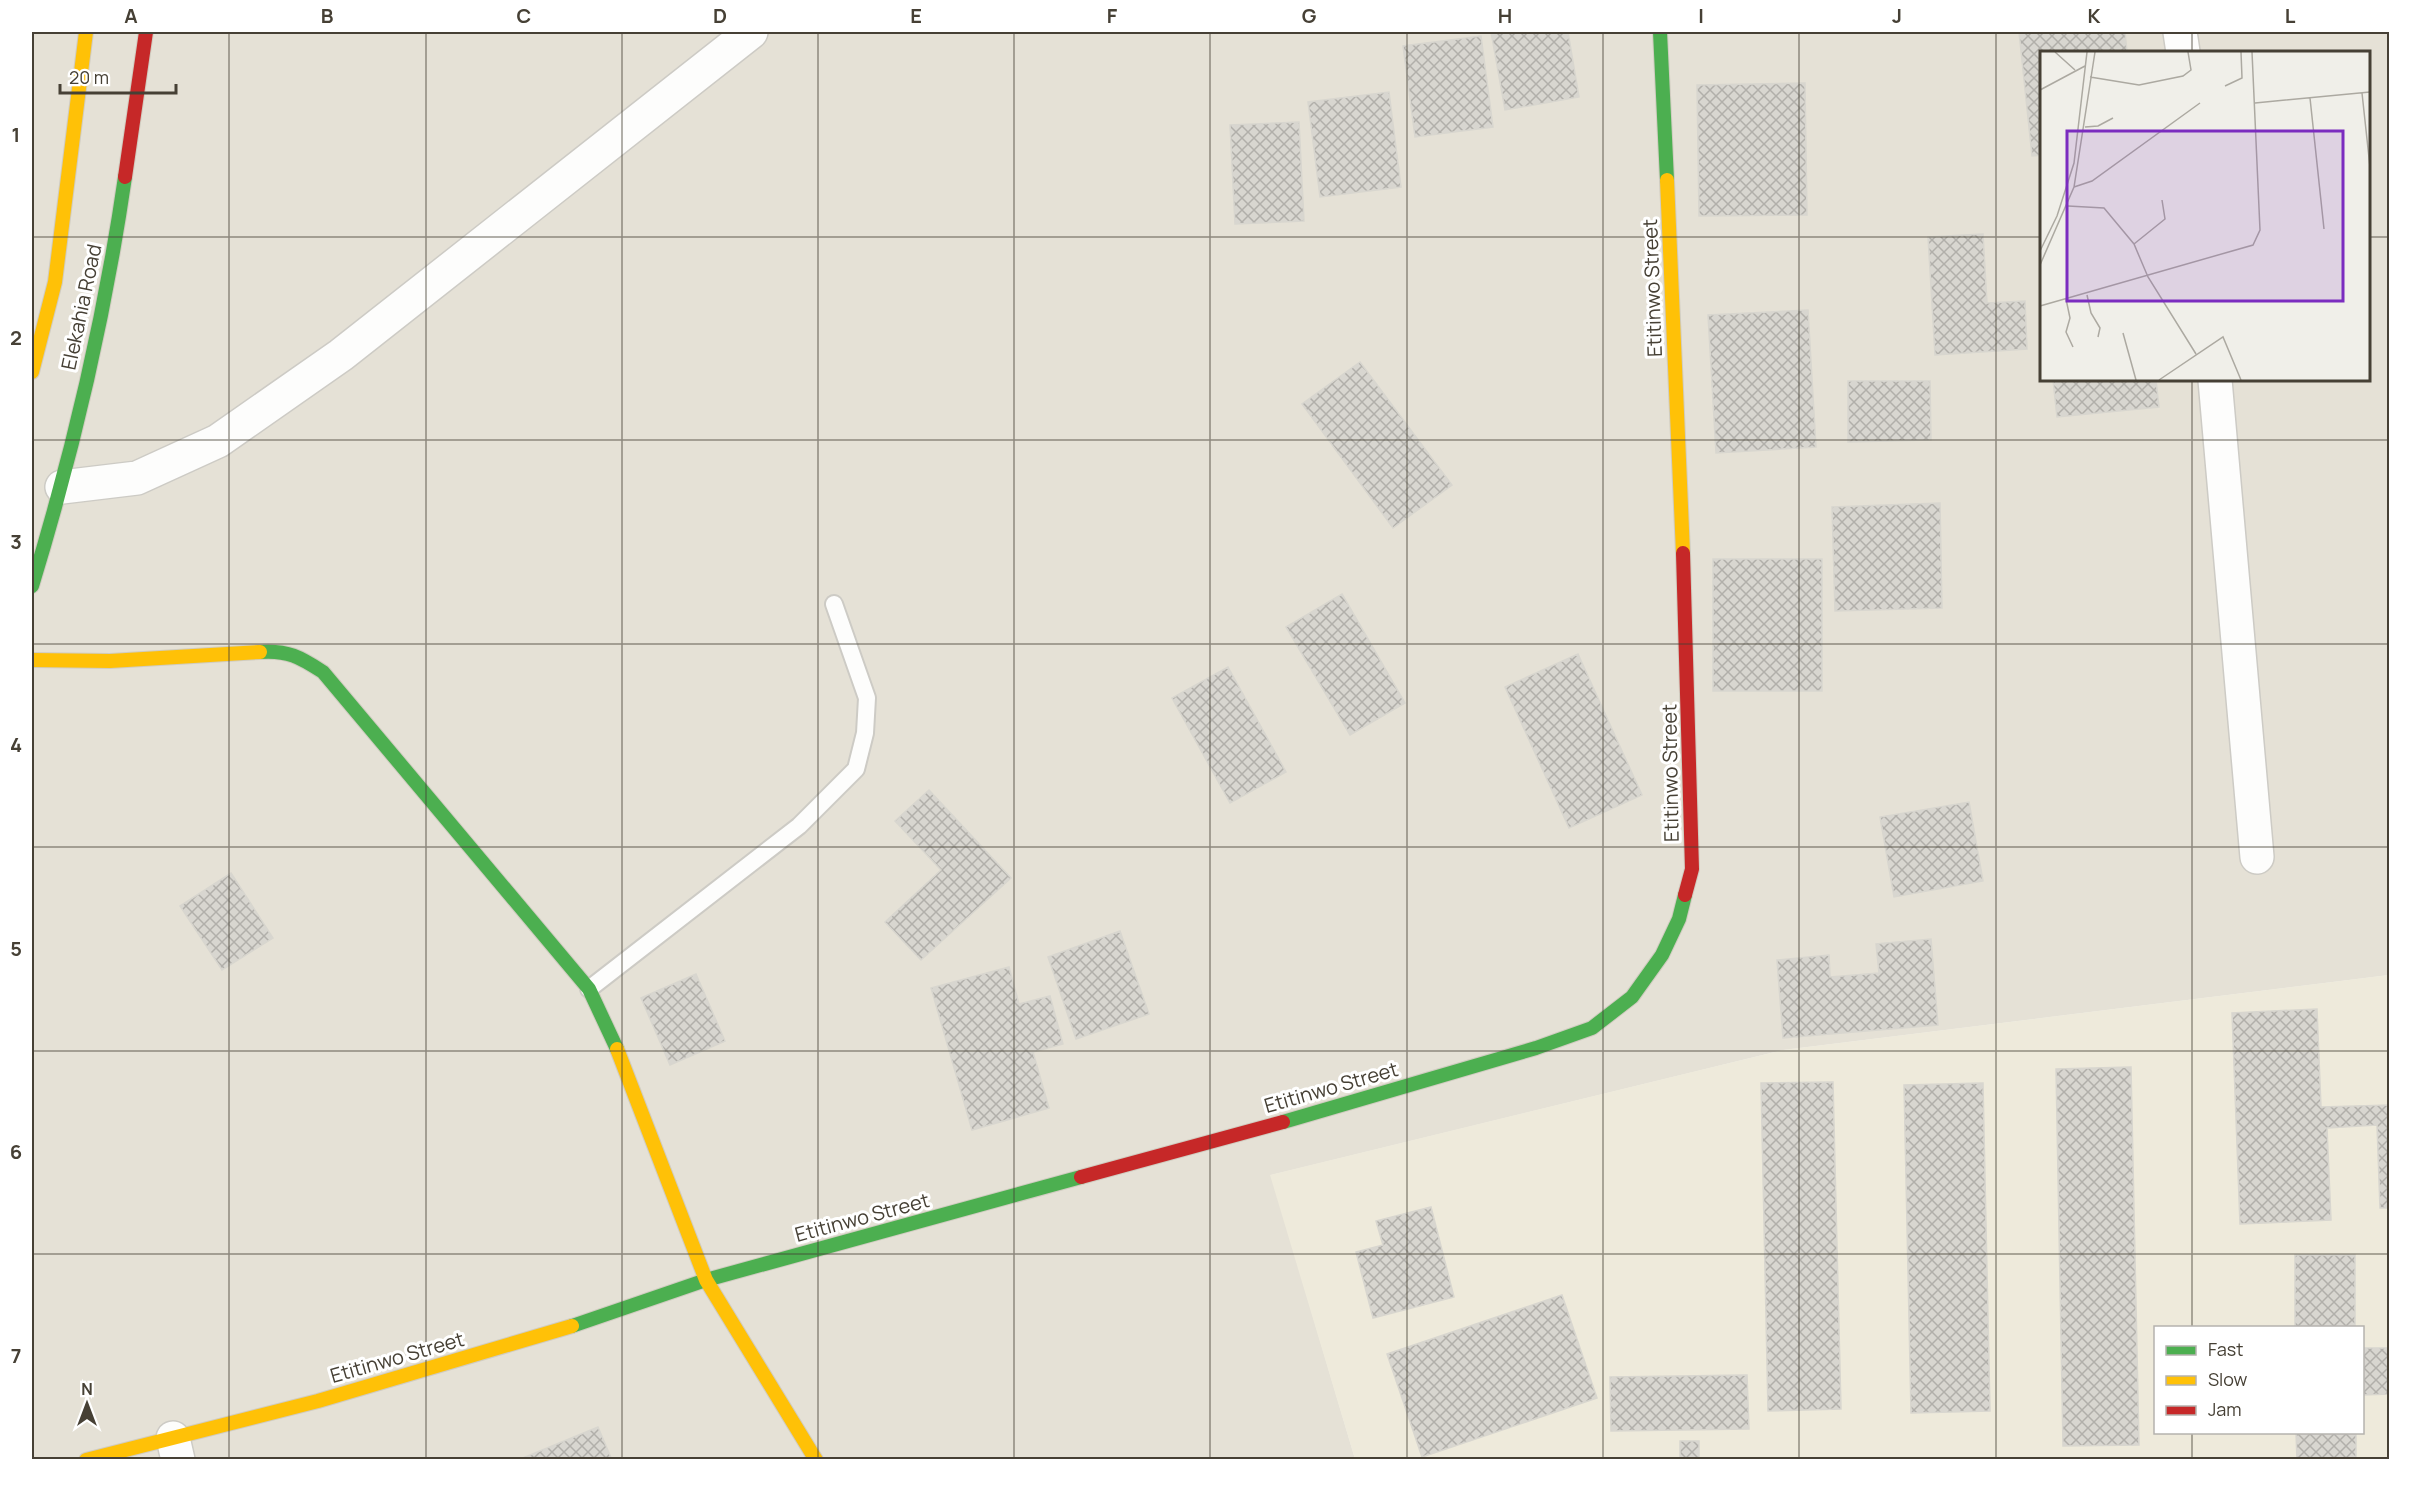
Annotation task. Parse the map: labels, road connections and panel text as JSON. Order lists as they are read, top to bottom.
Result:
{
  "streets": {
    "street": ["Etitinwo Street", "Elekahia Road"]
  },
  "legend": ["Fast", "Slow", "Jam"],
  "scale_bar": "20 m",
  "north": "top",
  "grid": {
    "columns": [
      "A",
      "B",
      "C",
      "D",
      "E",
      "F",
      "G",
      "H",
      "I",
      "J",
      "K",
      "L"
    ],
    "rows": [
      "1",
      "2",
      "3",
      "4",
      "5",
      "6",
      "7"
    ]
  }
}
